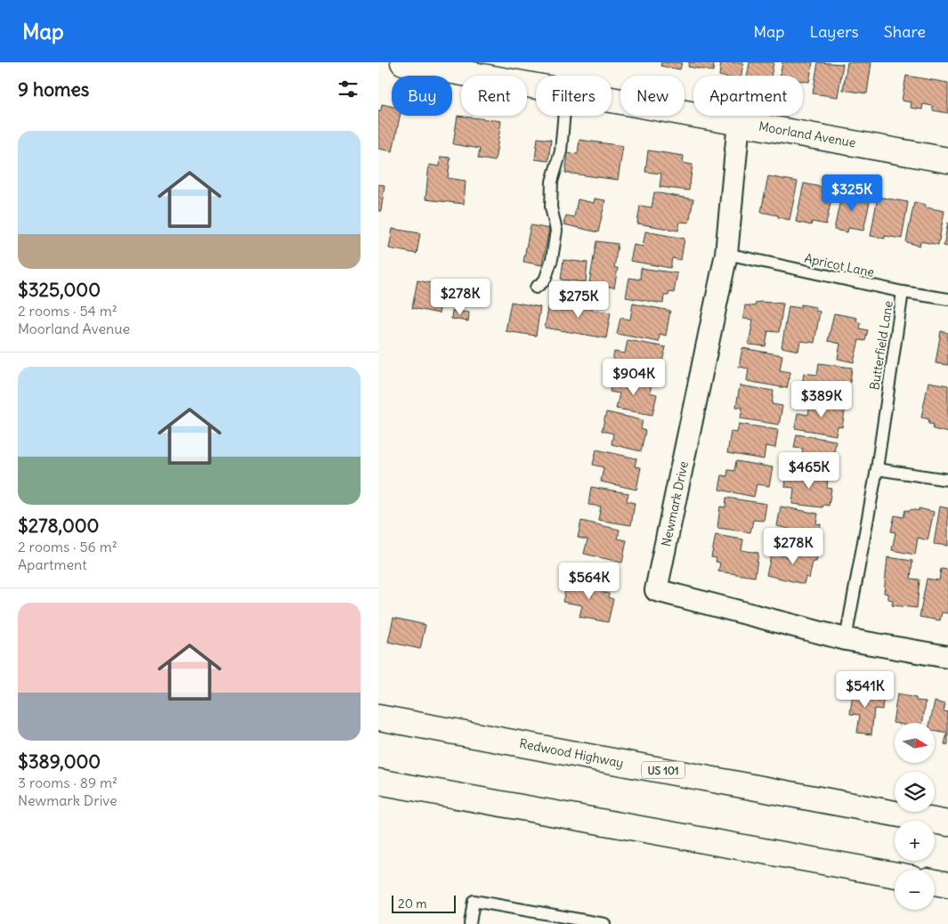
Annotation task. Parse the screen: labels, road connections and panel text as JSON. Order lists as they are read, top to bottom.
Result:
{
  "streets": {
    "main road": ["Moorland Avenue", "Redwood Highway", "US 101"],
    "street": ["Newmark Drive"],
    "lane": ["Apricot Lane", "Butterfield Lane"]
  },
  "crossings": [
    ["Moorland Avenue", "Newmark Drive"],
    ["Apricot Lane", "Butterfield Lane"],
    ["Apricot Lane", "Newmark Drive"],
    ["Butterfield Lane", "Newmark Drive"]
  ],
  "scale_bar": "20 m",
  "north": "right",
  "page": {
    "header": "Map",
    "nav": ["Map", "Layers", "Share"],
    "heading": "9 homes",
    "chip": [
      "Buy",
      "Rent",
      "Filters",
      "New",
      "Apartment"
    ],
    "list": [
      {
        "name": "$325,000",
        "note": "2 rooms · 54 m² · Moorland Avenue"
      },
      {
        "name": "$278,000",
        "note": "2 rooms · 56 m² · Apartment"
      },
      {
        "name": "$389,000",
        "note": "3 rooms · 89 m² · Newmark Drive"
      }
    ],
    "price": [
      "$325K",
      "$278K",
      "$275K",
      "$904K",
      "$389K",
      "$465K",
      "$278K",
      "$564K",
      "$541K"
    ],
    "map_buttons": ["+", "−"],
    "scale": "20 m"
  }
}
